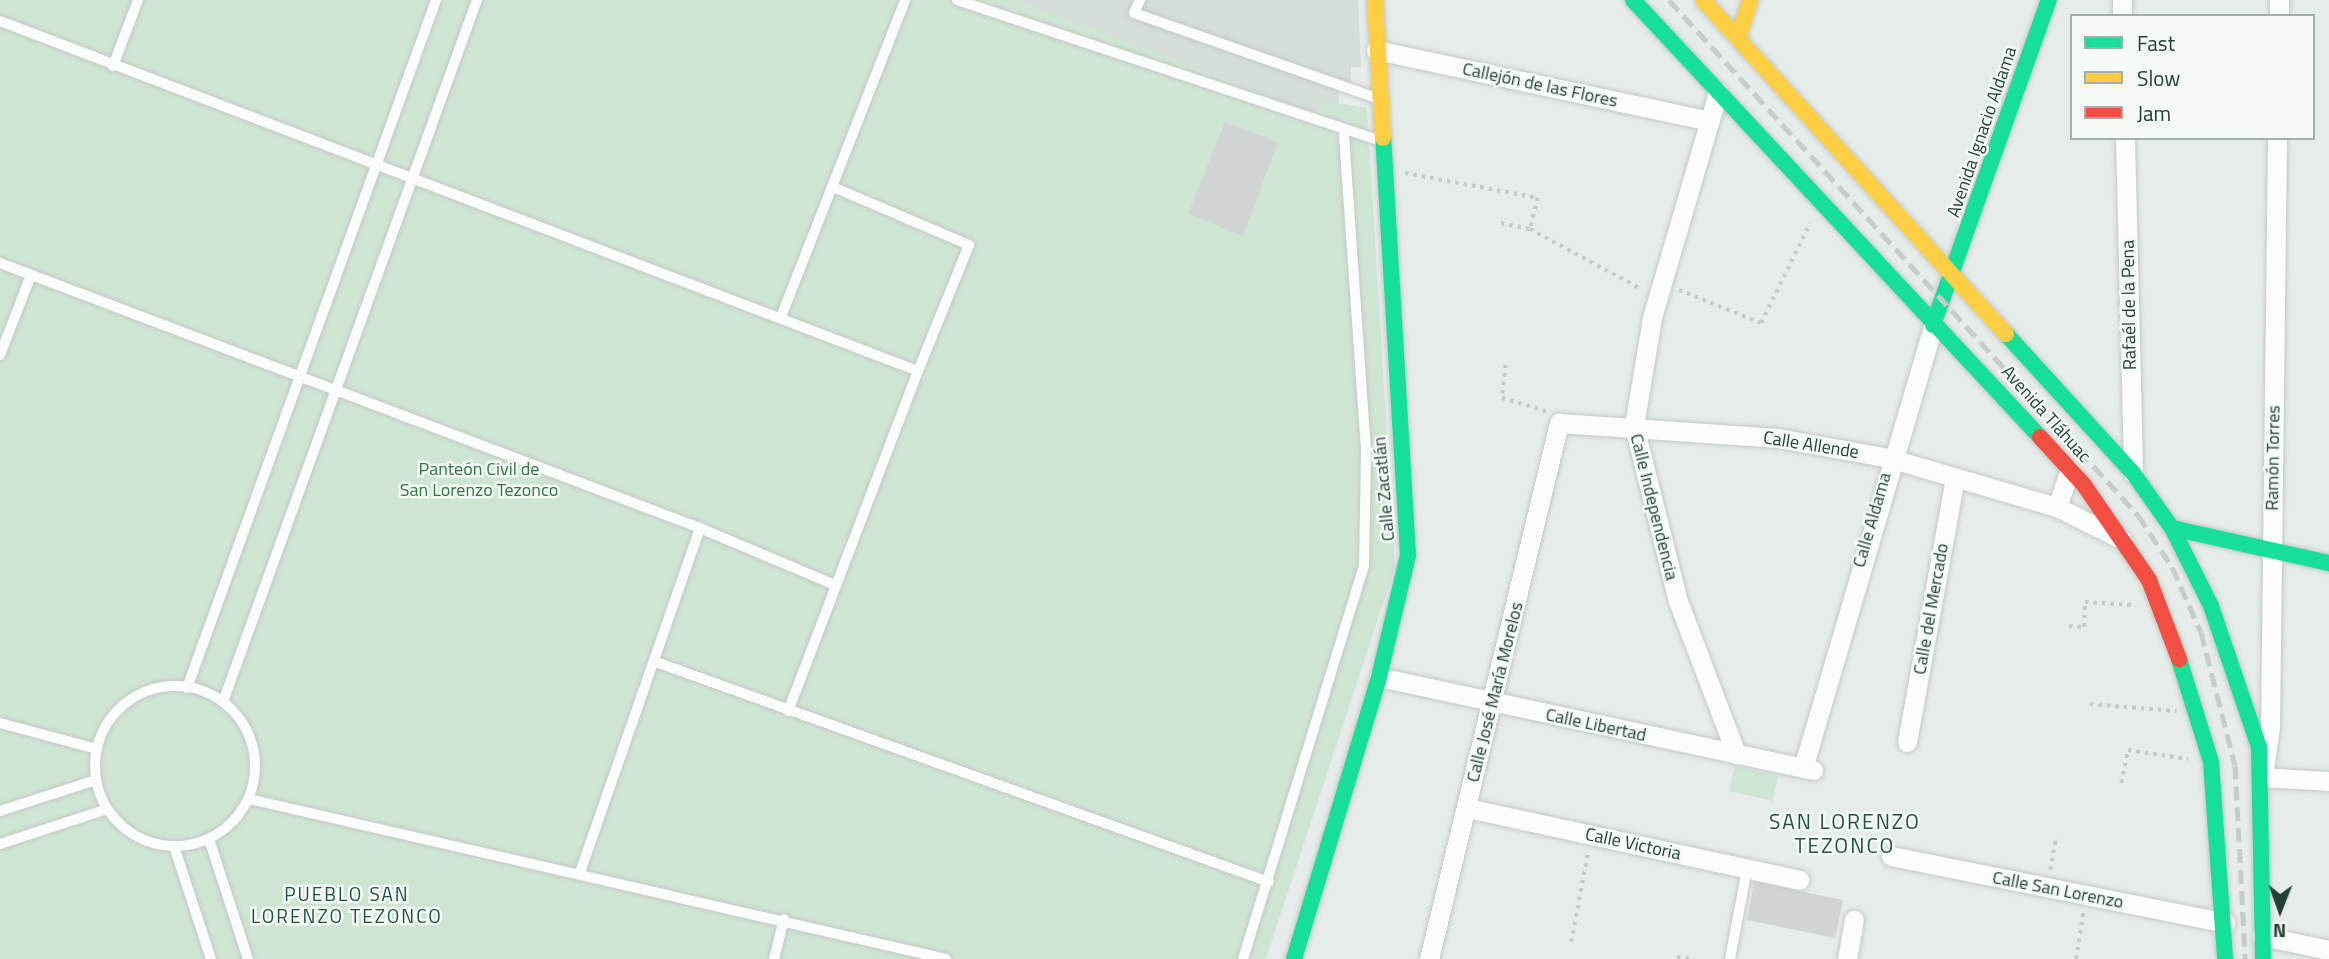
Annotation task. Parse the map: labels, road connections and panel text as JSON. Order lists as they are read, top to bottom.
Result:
{
  "streets": {
    "main road": [
      "Avenida Ignacio Aldama",
      "Avenida Tláhuac",
      "Calle Zacatlán",
      "Calle Aldama"
    ],
    "street": [
      "Callejón de las Flores",
      "Rafaél de la Pena",
      "Calle Allende",
      "Ramón Torres",
      "Calle Independencia",
      "Calle del Mercado",
      "Calle José María Morelos",
      "Calle Libertad",
      "Calle Victoria",
      "Calle San Lorenzo"
    ]
  },
  "crossings": [
    ["Callejón de las Flores", "Calle Zacatlán"],
    ["Callejón de las Flores", "Calle Independencia"],
    ["Avenida Ignacio Aldama", "Avenida Tláhuac"],
    ["Avenida Ignacio Aldama", "Calle Aldama"],
    ["Rafaél de la Pena", "Avenida Tláhuac"],
    ["Avenida Tláhuac", "Calle Allende"],
    ["Avenida Tláhuac", "Ramón Torres"],
    ["Avenida Tláhuac", "Calle Independencia"],
    ["Avenida Tláhuac", "Calle Aldama"],
    ["Avenida Tláhuac", "Calle San Lorenzo"],
    ["Calle Allende", "Calle Independencia"],
    ["Calle Allende", "Calle Aldama"],
    ["Calle Allende", "Calle del Mercado"],
    ["Calle Allende", "Calle José María Morelos"],
    ["Calle Zacatlán", "Calle Libertad"],
    ["Calle Independencia", "Calle Libertad"],
    ["Calle Aldama", "Calle Libertad"],
    ["Calle José María Morelos", "Calle Libertad"],
    ["Calle José María Morelos", "Calle Victoria"]
  ],
  "districts": ["SAN LORENZO TEZONCO", "PUEBLO SAN LORENZO TEZONCO"],
  "parks": ["Panteón Civil de San Lorenzo Tezonco"],
  "legend": ["Fast", "Slow", "Jam"],
  "north": "bottom"
}
